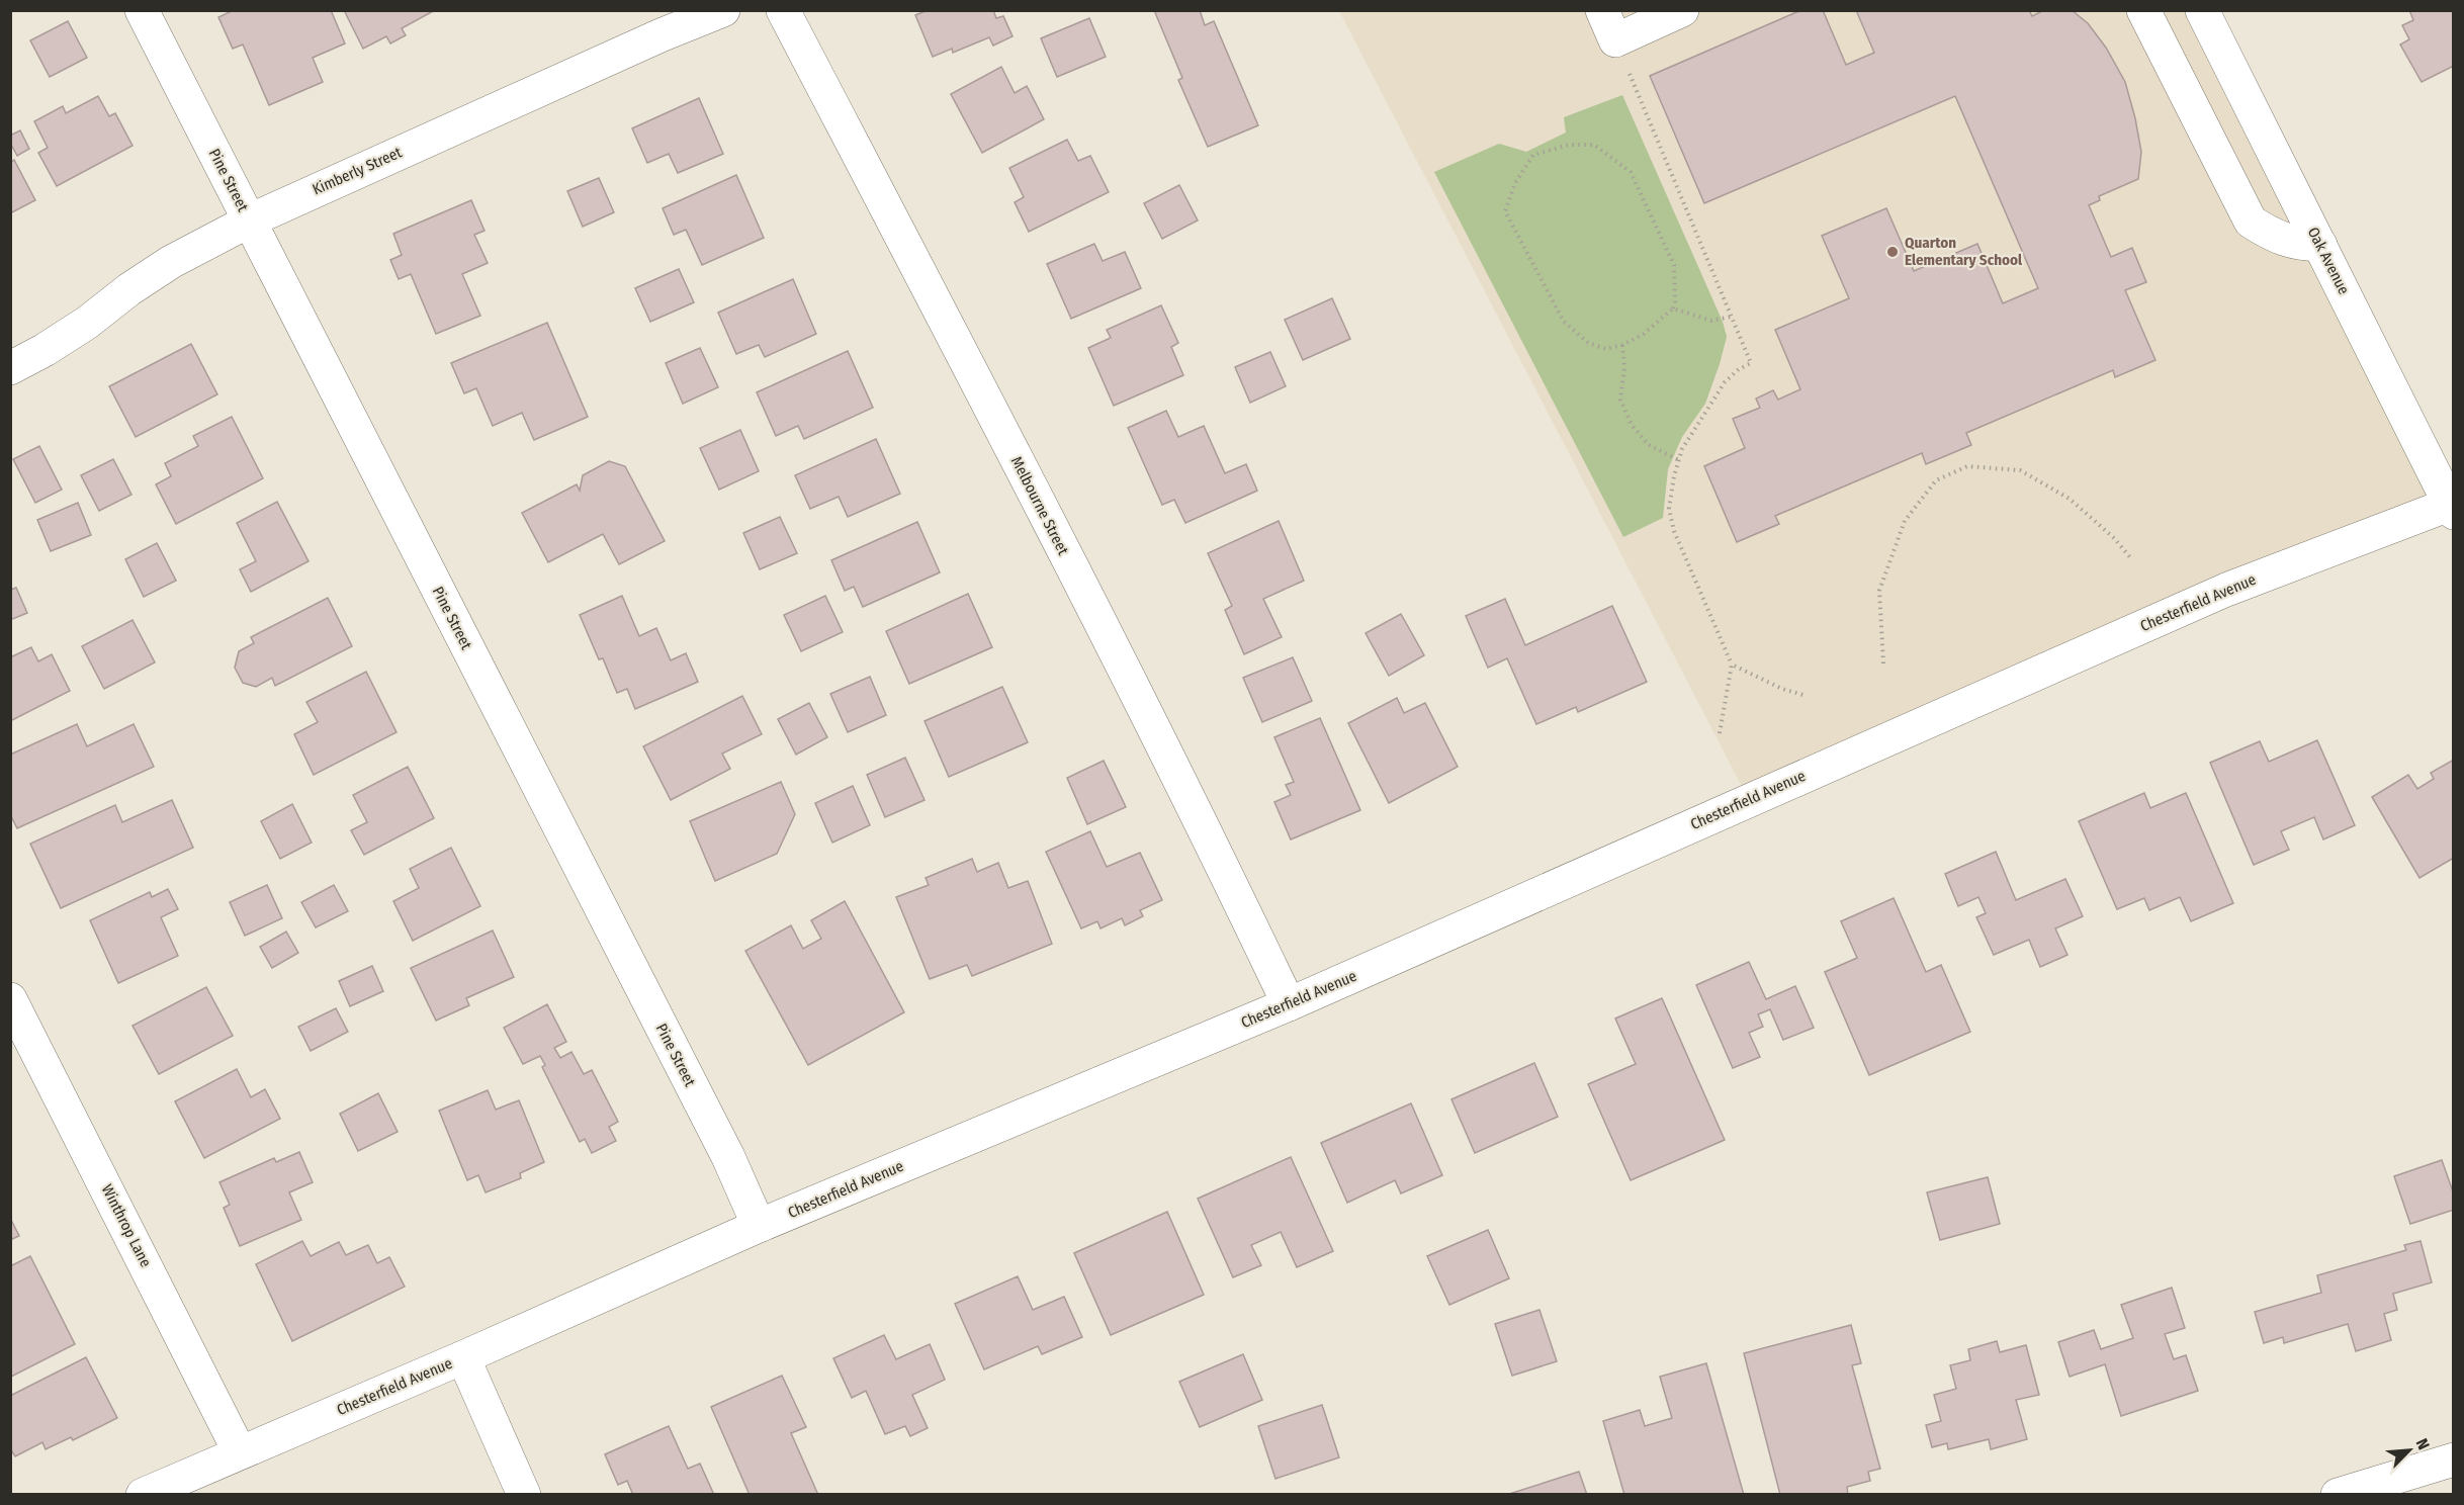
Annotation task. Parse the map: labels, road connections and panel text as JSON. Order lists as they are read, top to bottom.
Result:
{
  "streets": {
    "street": [
      "Kimberly Street",
      "Pine Street",
      "Oak Avenue",
      "Melbourne Street",
      "Chesterfield Avenue",
      "Winthrop Lane"
    ]
  },
  "crossings": [
    ["Kimberly Street", "Pine Street"],
    ["Pine Street", "Chesterfield Avenue"],
    ["Oak Avenue", "Chesterfield Avenue"],
    ["Melbourne Street", "Chesterfield Avenue"],
    ["Chesterfield Avenue", "Winthrop Lane"]
  ],
  "places": ["Quarton Elementary School"],
  "north": "top right"
}
